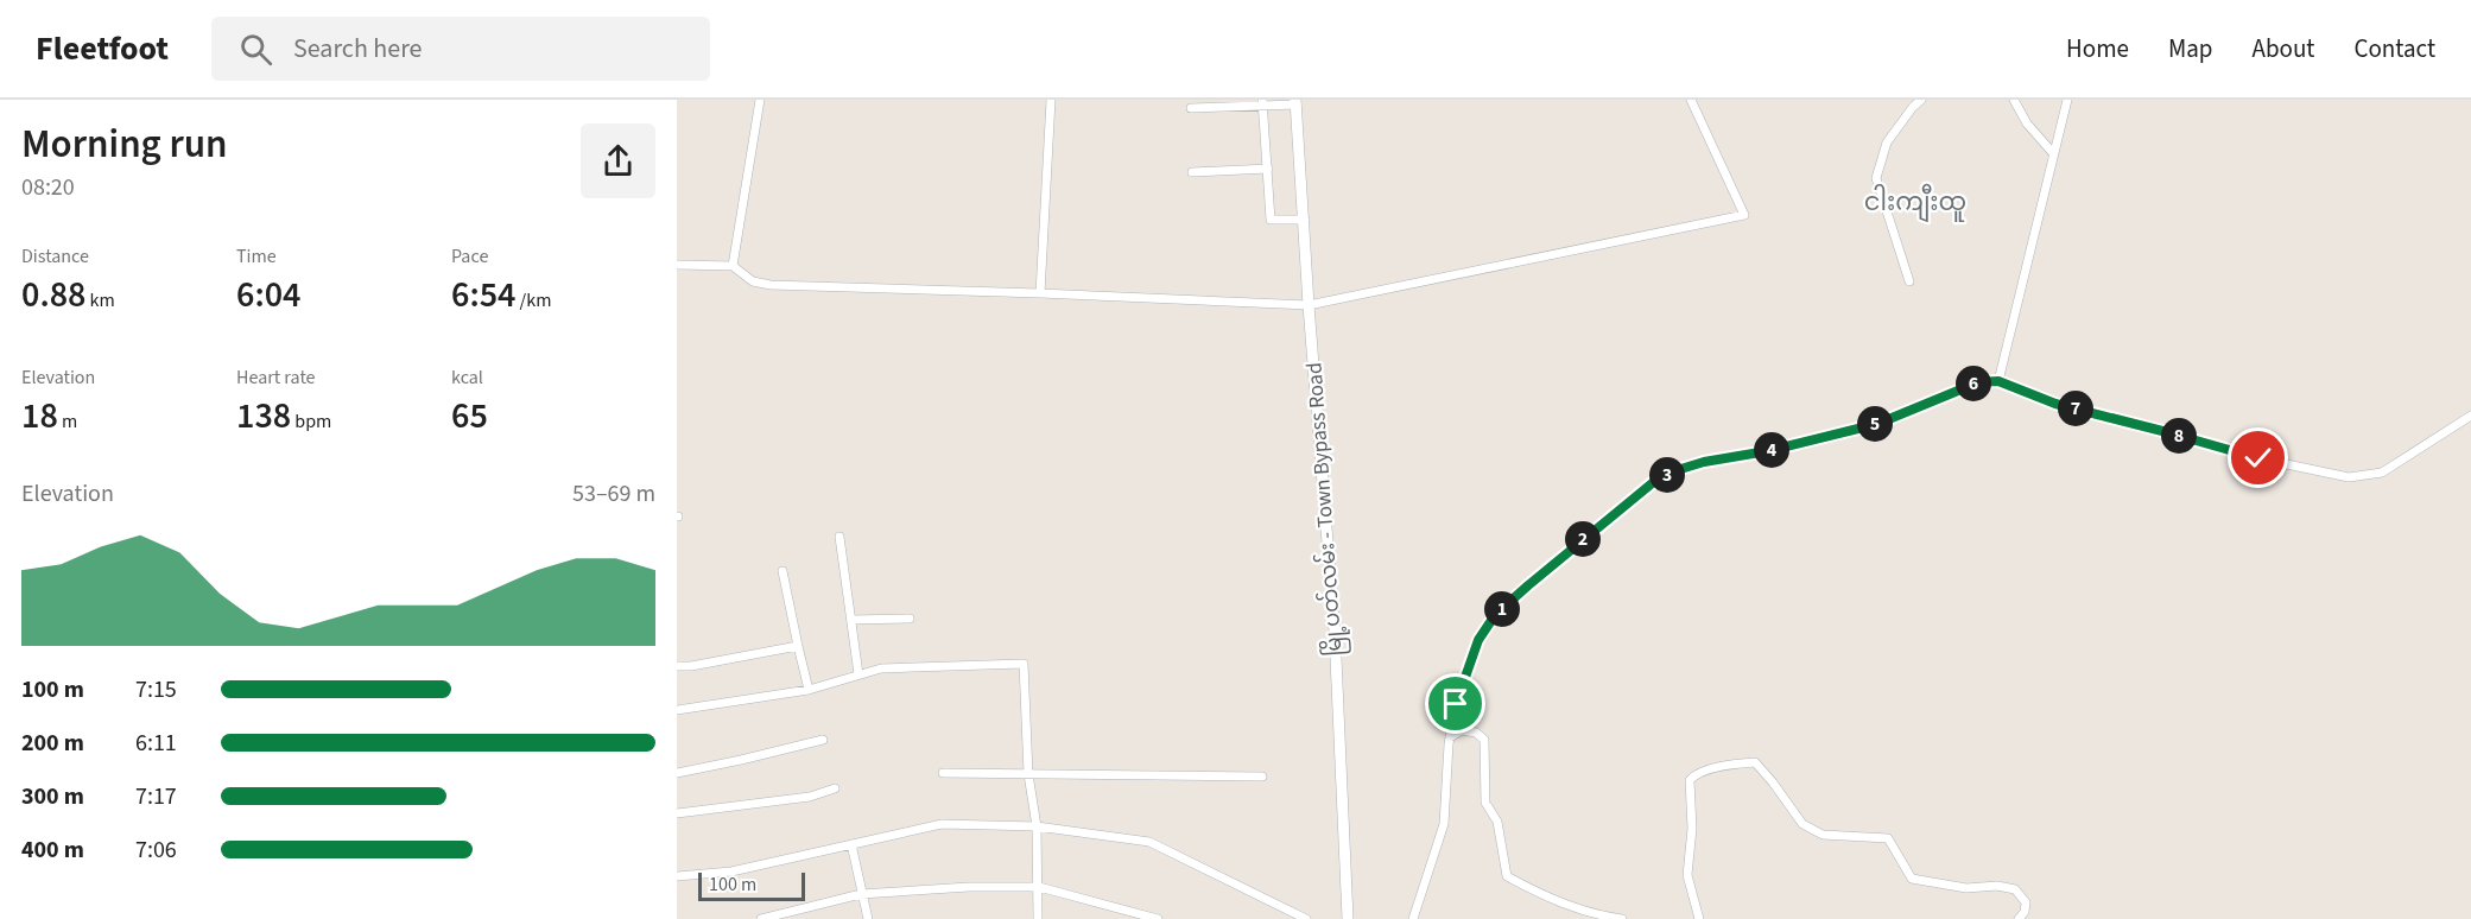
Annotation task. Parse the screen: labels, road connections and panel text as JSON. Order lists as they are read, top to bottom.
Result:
{
  "streets": {
    "main road": ["မြို့ပတ်လမ်း - Town Bypass Road"]
  },
  "districts": ["ငါးကျီးထူ"],
  "scale_bar": "100 m",
  "page": {
    "header": "Fleetfoot",
    "search": "Search here",
    "nav": [
      "Home",
      "Map",
      "About",
      "Contact"
    ],
    "heading": ["Morning run", "08:20"],
    "stats": [
      ["Distance", "0.88 km"],
      ["Time", "6:04"],
      ["Pace", "6:54 /km"],
      ["Elevation", "18 m"],
      ["Heart rate", "138 bpm"],
      ["kcal", "65"]
    ],
    "pins": [
      "6",
      "7",
      "5",
      "8",
      "4",
      "3",
      "2",
      "1"
    ],
    "chart": ["Elevation", "53–69 m"],
    "list": [
      {
        "name": "100 m",
        "note": "7:15"
      },
      {
        "name": "200 m",
        "note": "6:11"
      },
      {
        "name": "300 m",
        "note": "7:17"
      },
      {
        "name": "400 m",
        "note": "7:06"
      }
    ],
    "scale": "100 m"
  }
}
